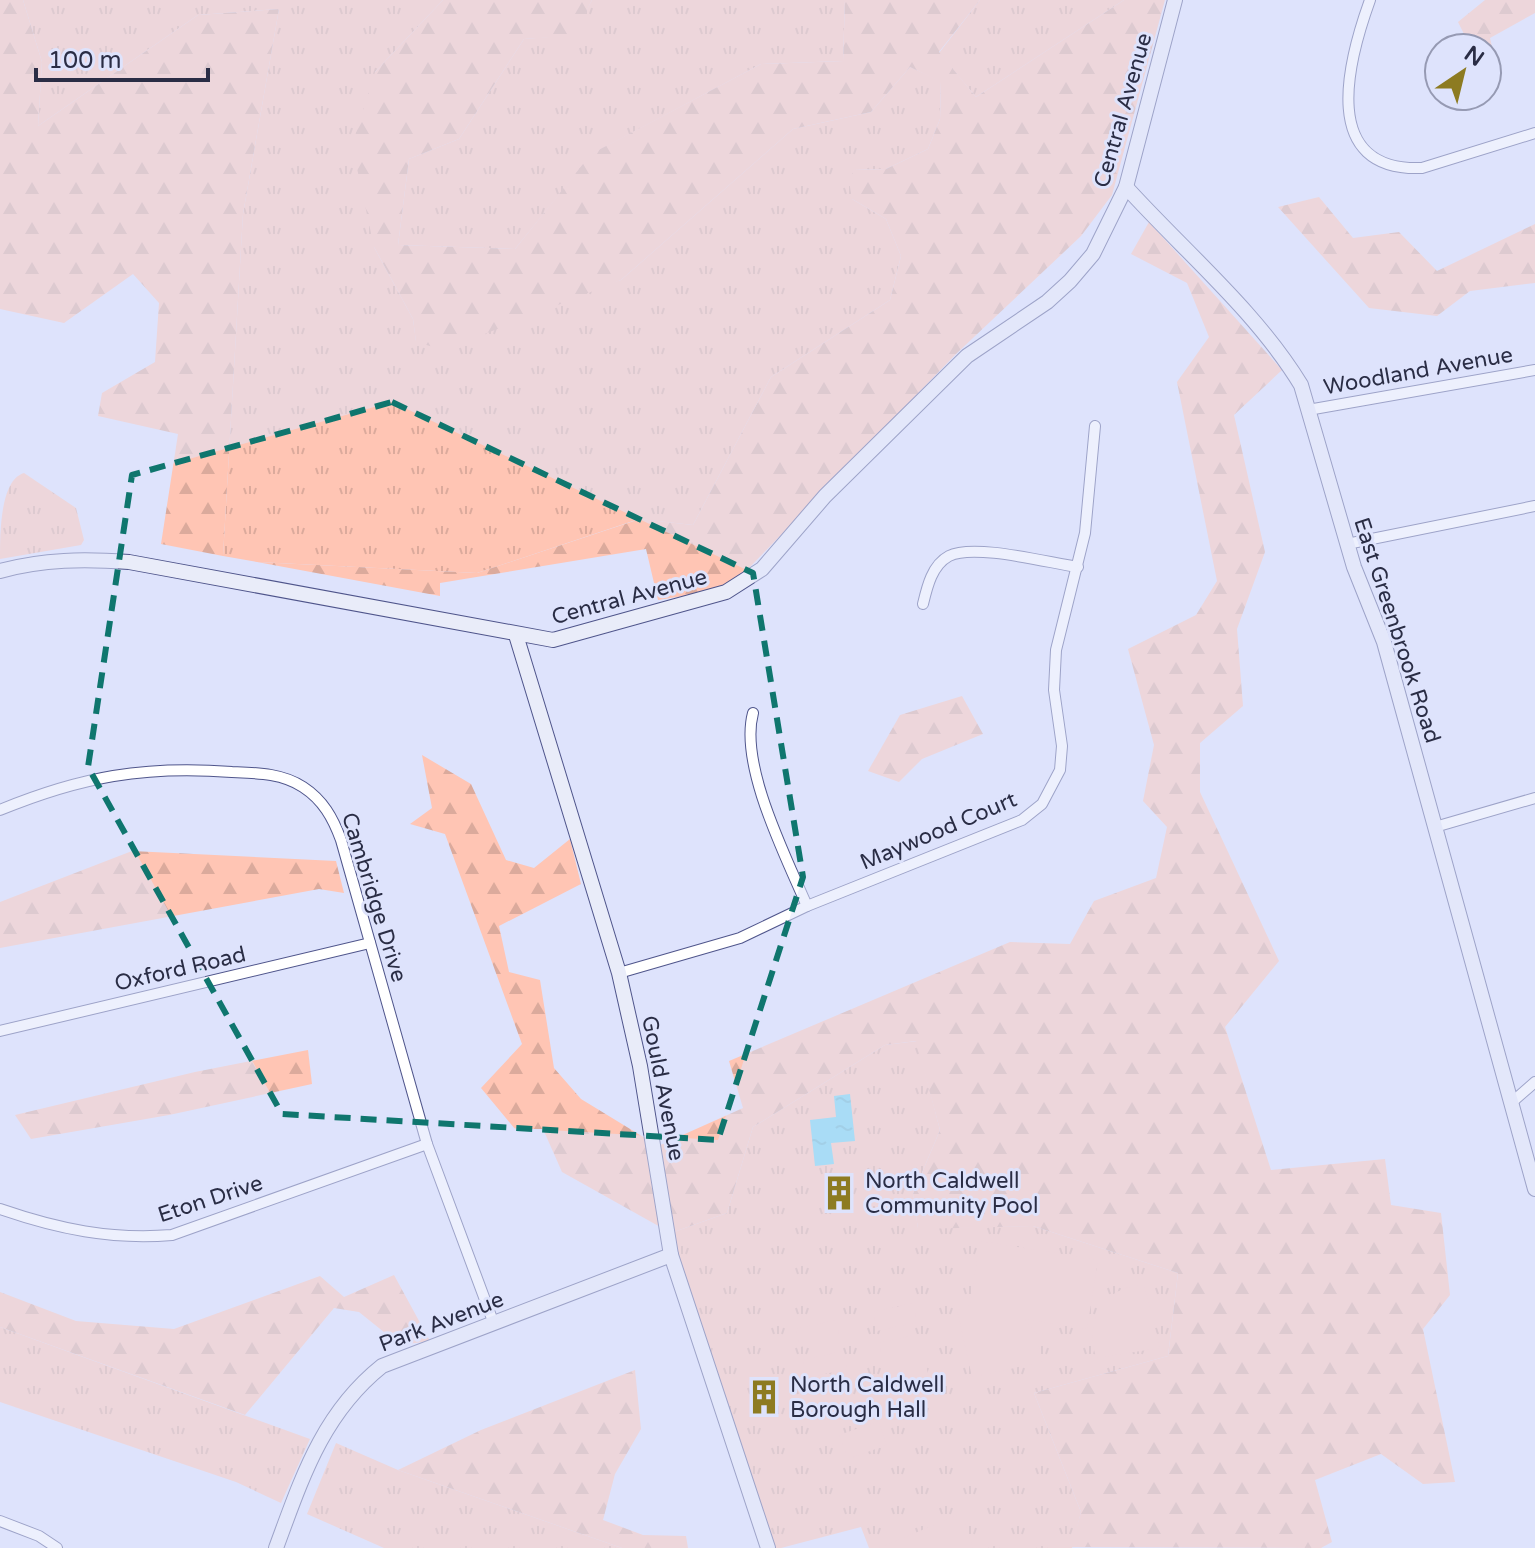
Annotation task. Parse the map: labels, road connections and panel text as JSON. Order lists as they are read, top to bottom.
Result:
{
  "streets": {
    "street": [
      "Central Avenue",
      "Woodland Avenue",
      "East Greenbrook Road",
      "Maywood Court",
      "Cambridge Drive",
      "Oxford Road",
      "Gould Avenue",
      "Eton Drive",
      "Park Avenue"
    ]
  },
  "crossings": [
    ["Central Avenue", "East Greenbrook Road"],
    ["Central Avenue", "Gould Avenue"],
    ["Woodland Avenue", "East Greenbrook Road"],
    ["Maywood Court", "Gould Avenue"],
    ["Cambridge Drive", "Oxford Road"],
    ["Cambridge Drive", "Eton Drive"],
    ["Cambridge Drive", "Park Avenue"],
    ["Gould Avenue", "Park Avenue"]
  ],
  "places": {
    "building": ["North Caldwell Community Pool", "North Caldwell Borough Hall"]
  },
  "scale_bar": "100 m",
  "north": "top right"
}
